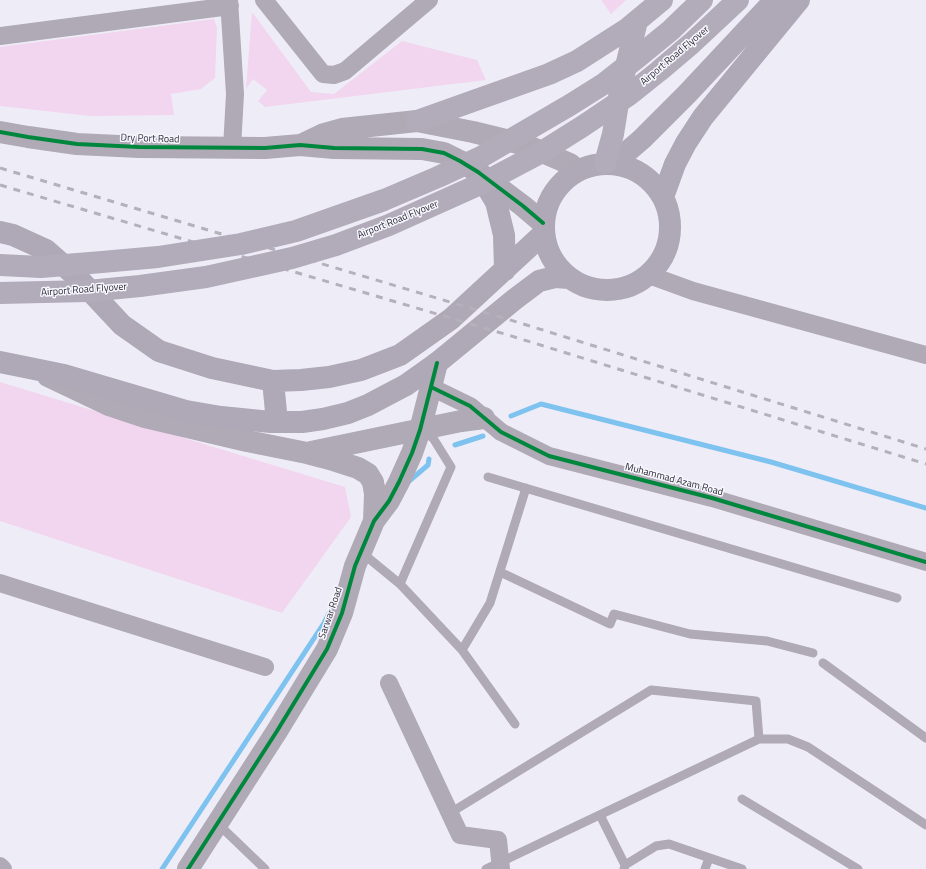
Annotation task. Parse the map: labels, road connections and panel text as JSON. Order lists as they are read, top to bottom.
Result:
{
  "streets": {
    "main road": ["Airport Road Flyover"],
    "street": ["Dry Port Road", "Muhammad Azam Road", "Sarwar Road"]
  },
  "crossings": [
    ["Muhammad Azam Road", "Sarwar Road"]
  ]
}
